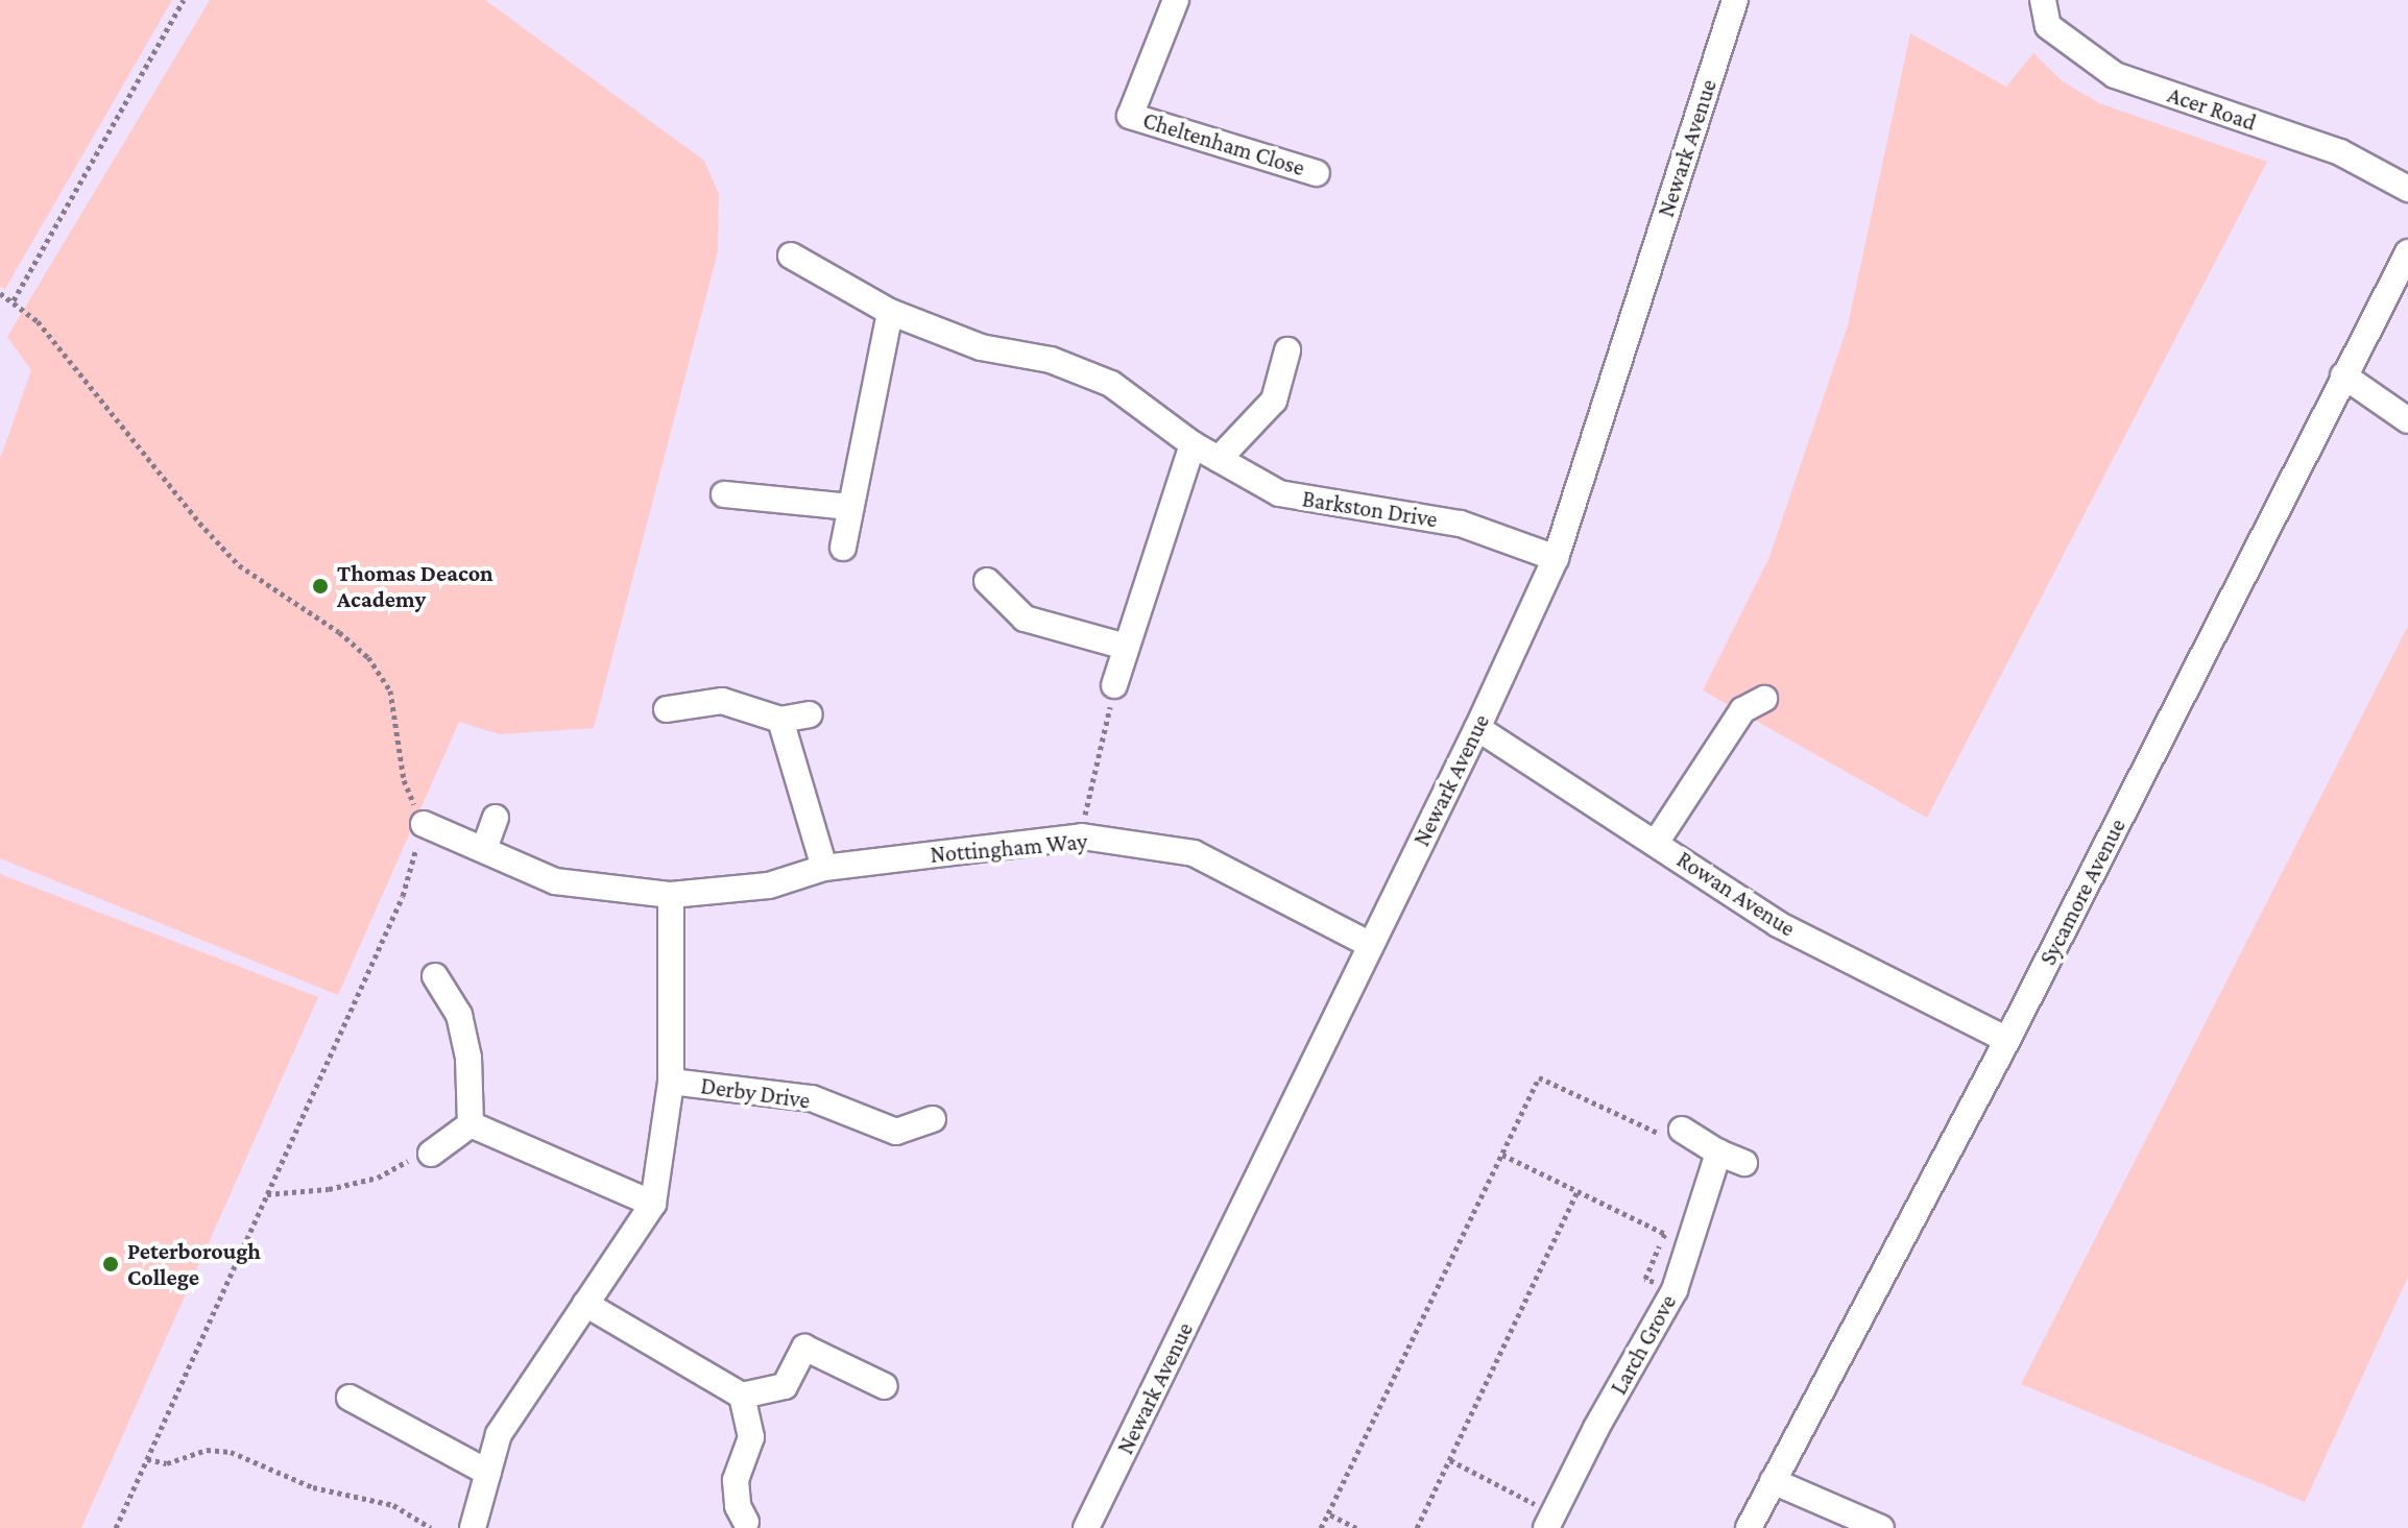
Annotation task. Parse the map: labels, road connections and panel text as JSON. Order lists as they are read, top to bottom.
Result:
{
  "streets": {
    "street": [
      "Acer Road",
      "Cheltenham Close",
      "Newark Avenue",
      "Barkston Drive",
      "Nottingham Way",
      "Sycamore Avenue",
      "Rowan Avenue",
      "Derby Drive",
      "Larch Grove"
    ]
  },
  "crossings": [
    ["Newark Avenue", "Barkston Drive"],
    ["Newark Avenue", "Nottingham Way"],
    ["Newark Avenue", "Rowan Avenue"],
    ["Nottingham Way", "Derby Drive"],
    ["Sycamore Avenue", "Rowan Avenue"]
  ],
  "places": ["Thomas Deacon Academy", "Peterborough College"]
}
